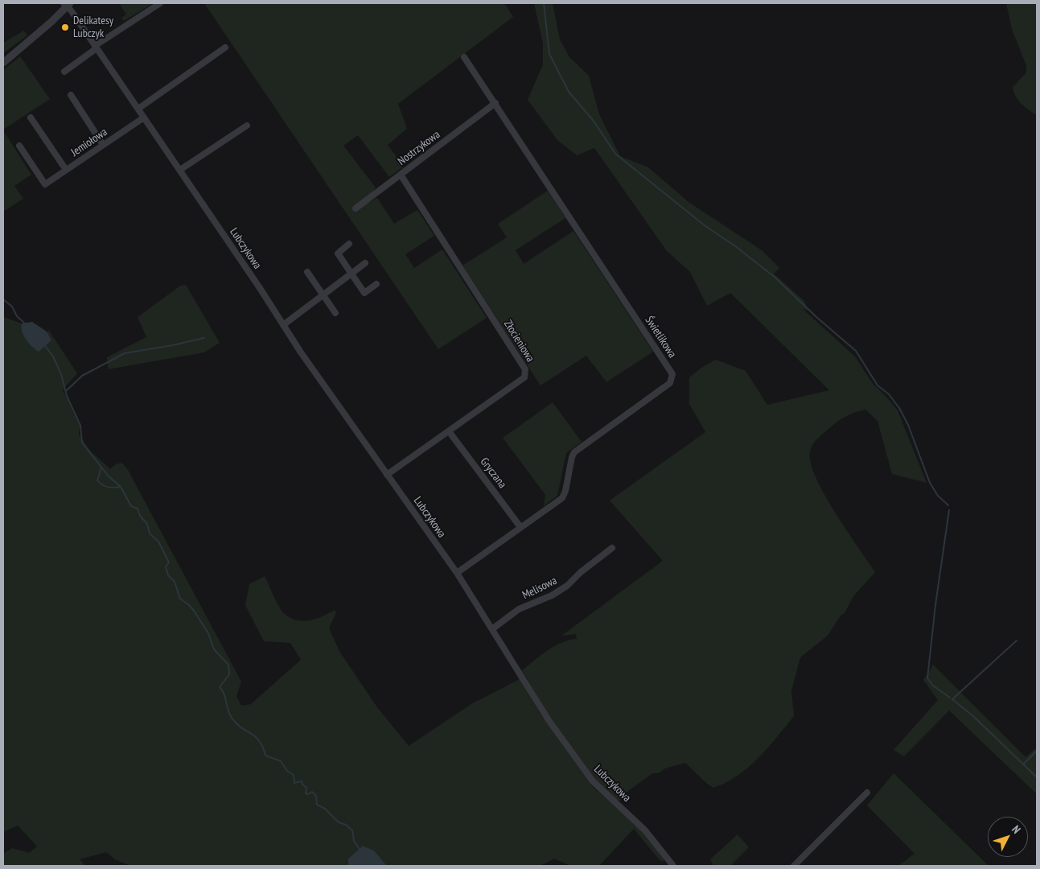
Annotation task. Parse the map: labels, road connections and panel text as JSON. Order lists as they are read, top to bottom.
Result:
{
  "streets": {
    "street": [
      "Jemiołowa",
      "Nostrzykowa",
      "Lubczykowa",
      "Świetlikowa",
      "Złocieniowa",
      "Gryczana",
      "Melisowa"
    ]
  },
  "crossings": [
    ["Jemiołowa", "Lubczykowa"],
    ["Nostrzykowa", "Świetlikowa"],
    ["Nostrzykowa", "Złocieniowa"],
    ["Lubczykowa", "Świetlikowa"],
    ["Lubczykowa", "Złocieniowa"],
    ["Lubczykowa", "Melisowa"],
    ["Świetlikowa", "Gryczana"],
    ["Złocieniowa", "Gryczana"]
  ],
  "places": ["Delikatesy Lubczyk"],
  "north": "top right"
}
